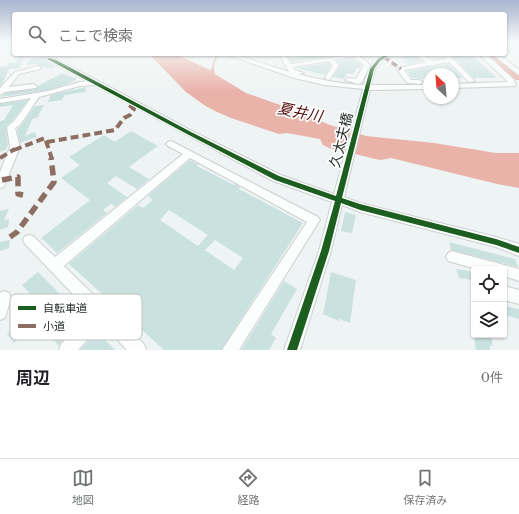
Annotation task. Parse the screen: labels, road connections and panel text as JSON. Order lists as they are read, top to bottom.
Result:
{
  "streets": {
    "street": ["久太夫橋"]
  },
  "water": ["夏井川"],
  "legend": ["自転車道", "小道"],
  "north": "top left",
  "page": {
    "search": "ここで検索",
    "heading": ["周辺", "0件"],
    "nav": ["地図", "経路", "保存済み"]
  }
}
